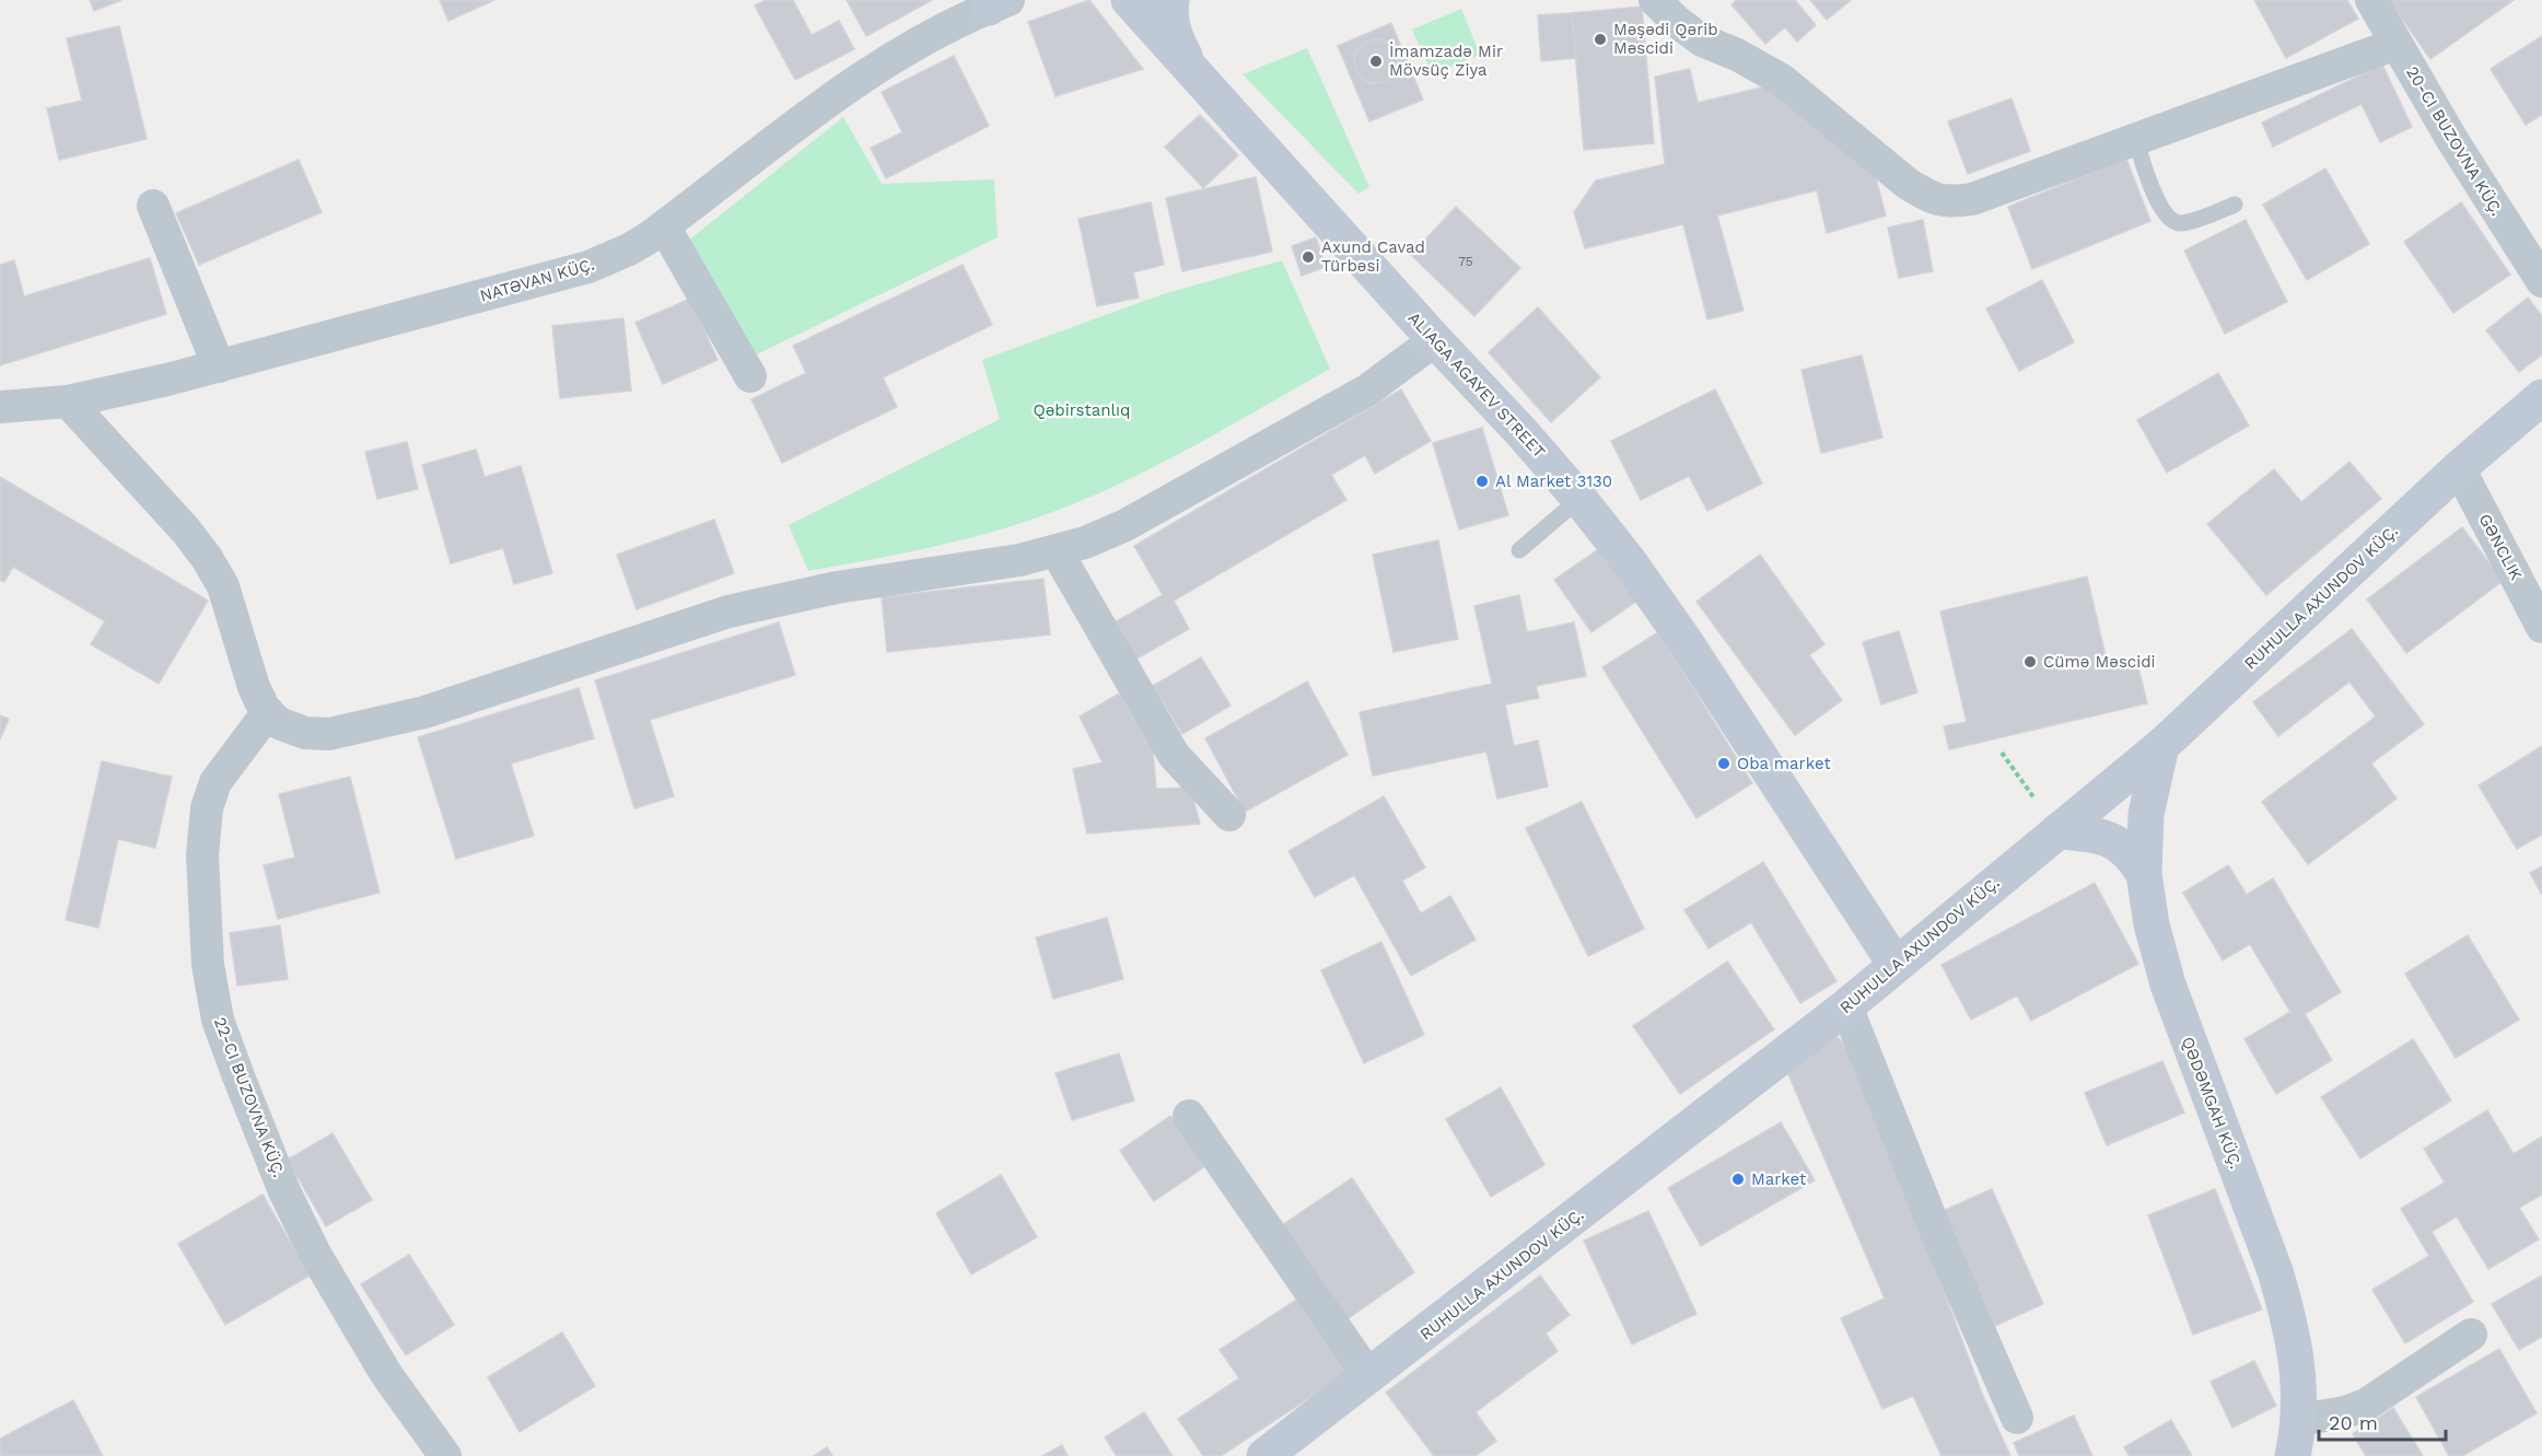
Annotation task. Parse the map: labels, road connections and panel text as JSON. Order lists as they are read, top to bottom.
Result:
{
  "streets": {
    "street": [
      "20-CI BUZOVNA KÜÇ.",
      "NATƏVAN KÜÇ.",
      "ALIAGA AGAYEV STREET",
      "GƏNCLIK",
      "RUHULLA AXUNDOV KÜÇ.",
      "22-CI BUZOVNA KÜÇ.",
      "QƏDƏMGAH KÜÇ."
    ]
  },
  "crossings": [
    ["ALIAGA AGAYEV STREET", "RUHULLA AXUNDOV KÜÇ."],
    ["GƏNCLIK", "RUHULLA AXUNDOV KÜÇ."],
    ["RUHULLA AXUNDOV KÜÇ.", "QƏDƏMGAH KÜÇ."]
  ],
  "parks": ["Qəbirstanlıq"],
  "places": [
    "Məşədi Qərib Məscidi",
    "İmamzadə Mir Mövsüç Ziya",
    "Axund Cavad Türbəsi",
    "Al Market 3130",
    "Cümə Məscidi",
    "Oba market",
    "Market"
  ],
  "house_numbers": ["75"],
  "scale_bar": "20 m"
}
